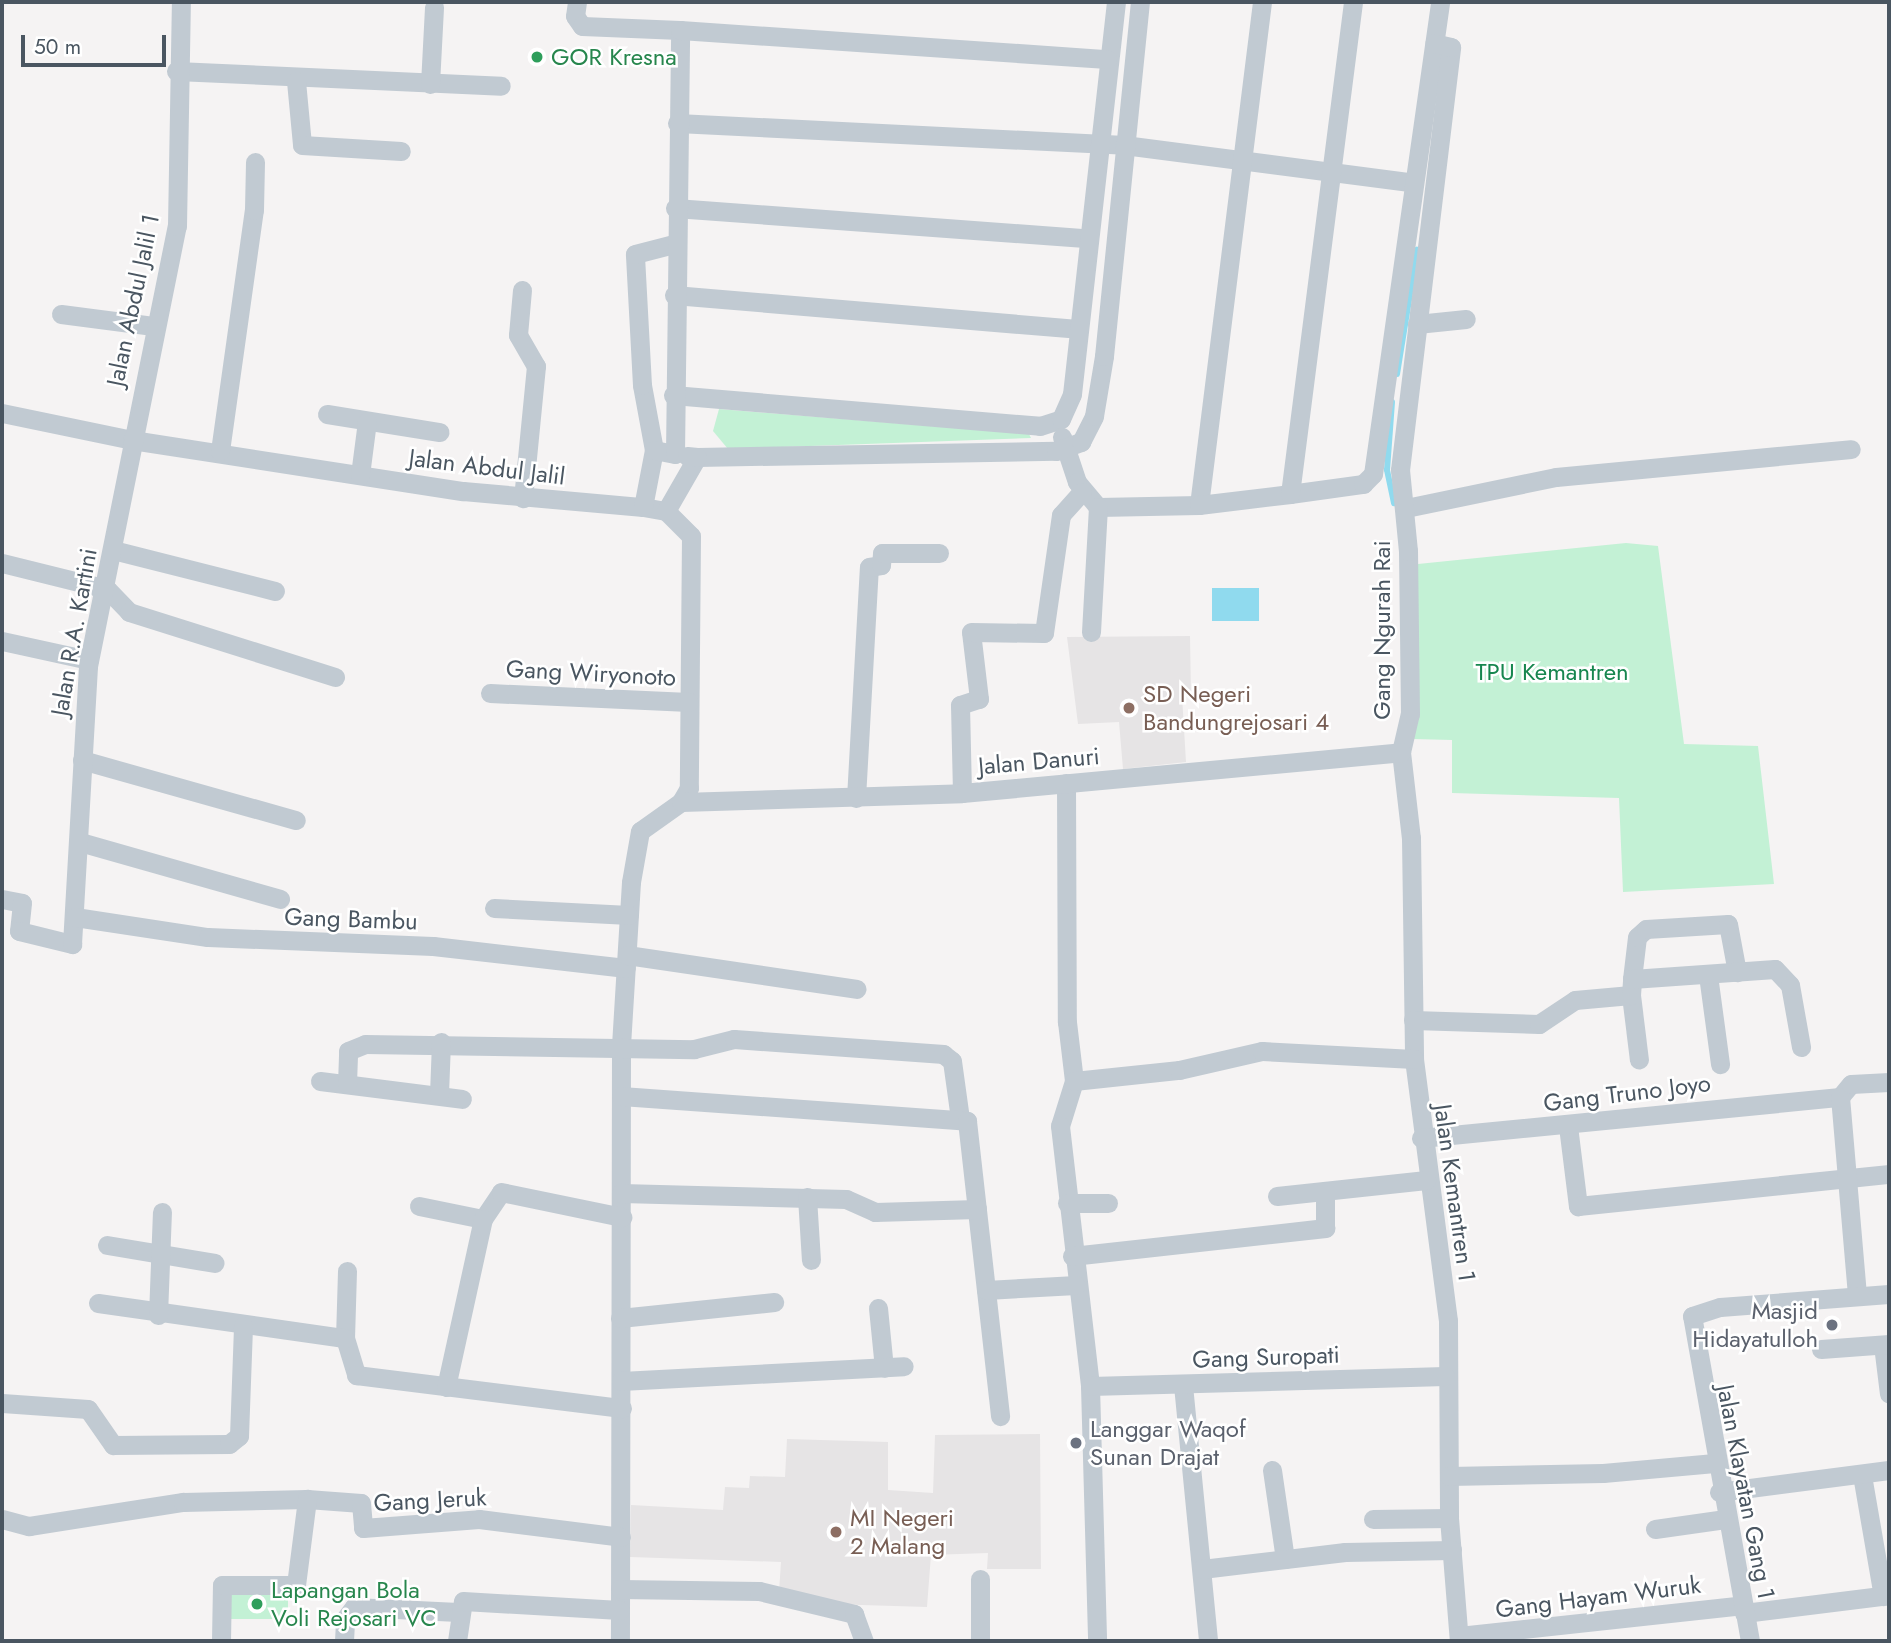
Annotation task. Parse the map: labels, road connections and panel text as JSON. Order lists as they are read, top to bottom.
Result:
{
  "streets": {
    "street": [
      "Jalan Abdul Jalil 1",
      "Jalan Abdul Jalil",
      "Gang Ngurah Rai",
      "Jalan R.A. Kartini",
      "Gang Wiryonoto",
      "Jalan Danuri",
      "Gang Bambu",
      "Gang Truno Joyo",
      "Jalan Kemantren 1",
      "Gang Suropati",
      "Jalan Klayatan Gang 1",
      "Gang Jeruk",
      "Gang Hayam Wuruk"
    ]
  },
  "crossings": [
    ["Jalan Abdul Jalil 1", "Jalan Abdul Jalil"],
    ["Jalan Abdul Jalil 1", "Jalan R.A. Kartini"],
    ["Jalan Abdul Jalil", "Jalan R.A. Kartini"],
    ["Gang Ngurah Rai", "Jalan Danuri"],
    ["Gang Ngurah Rai", "Jalan Kemantren 1"],
    ["Jalan R.A. Kartini", "Gang Bambu"],
    ["Jalan Danuri", "Jalan Kemantren 1"],
    ["Gang Truno Joyo", "Jalan Kemantren 1"],
    ["Jalan Kemantren 1", "Gang Suropati"],
    ["Jalan Kemantren 1", "Gang Hayam Wuruk"],
    ["Jalan Klayatan Gang 1", "Gang Hayam Wuruk"]
  ],
  "parks": ["TPU Kemantren"],
  "places": [
    "GOR Kresna",
    "SD Negeri Bandungrejosari 4",
    "Masjid Hidayatulloh",
    "Langgar Waqof Sunan Drajat",
    "MI Negeri 2 Malang",
    "Lapangan Bola Voli Rejosari VC"
  ],
  "scale_bar": "50 m"
}
